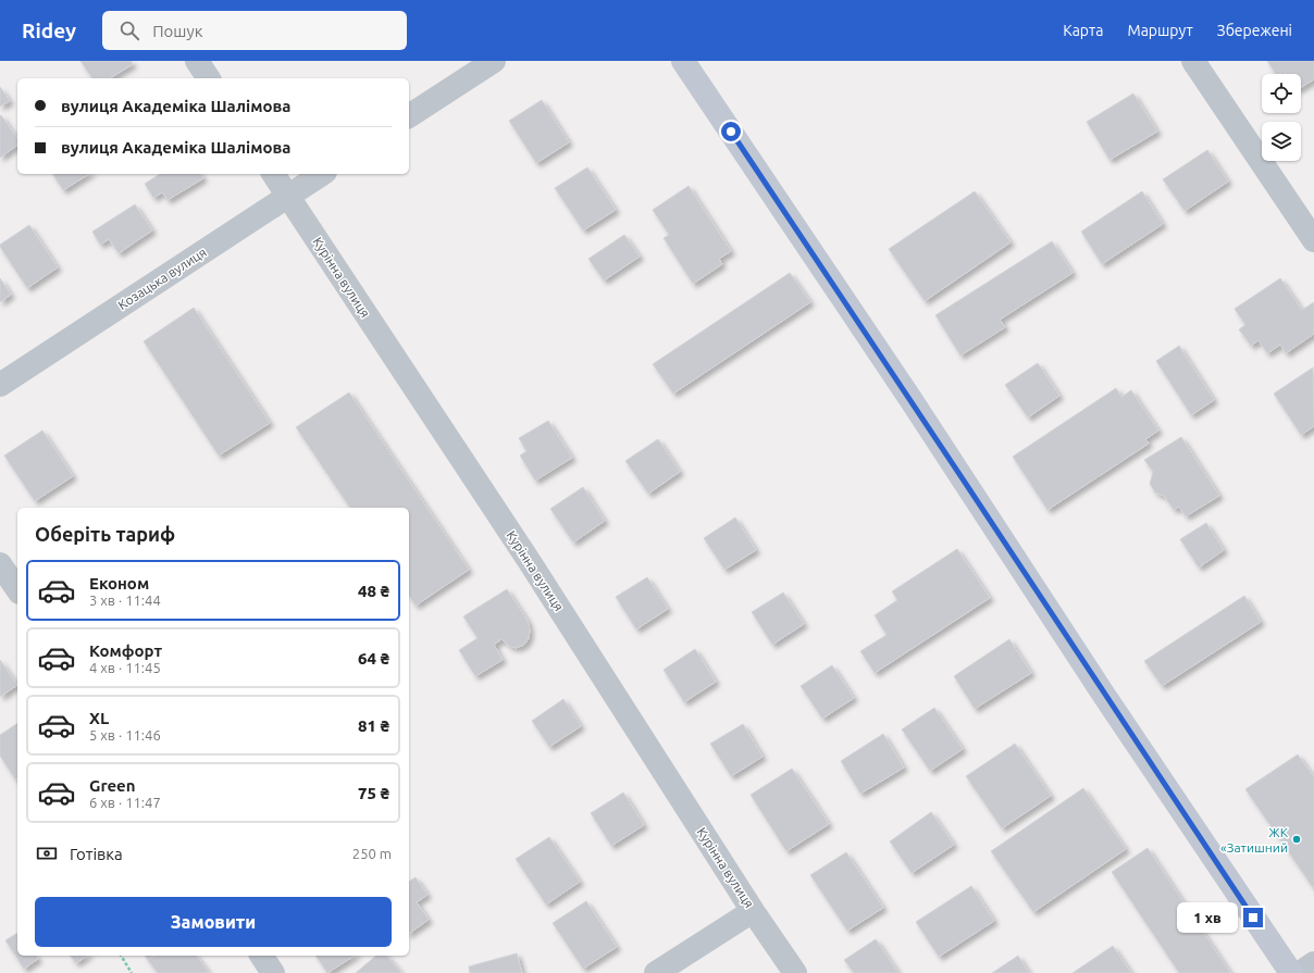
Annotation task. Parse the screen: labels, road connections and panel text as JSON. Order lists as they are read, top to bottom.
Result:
{
  "streets": {
    "street": ["Курінна вулиця", "Козацька вулиця"]
  },
  "crossings": [
    ["Курінна вулиця", "Козацька вулиця"]
  ],
  "places": ["ЖК «Затишний"],
  "page": {
    "header": "Ridey",
    "search": "Пошук",
    "nav": ["Карта", "Маршрут", "Збережені"],
    "banner": ["вулиця Академіка Шалімова", "вулиця Академіка Шалімова"],
    "heading": "Оберіть тариф",
    "list": [
      {
        "name": "Економ",
        "note": "3 хв · 11:44",
        "value": "48 ₴"
      },
      {
        "name": "Комфорт",
        "note": "4 хв · 11:45",
        "value": "64 ₴"
      },
      {
        "name": "XL",
        "note": "5 хв · 11:46",
        "value": "81 ₴"
      },
      {
        "name": "Green",
        "note": "6 хв · 11:47",
        "value": "75 ₴"
      }
    ],
    "pay": ["Готівка", "250 m"],
    "buttons": "Замовити",
    "bubble": "1 хв"
  }
}
